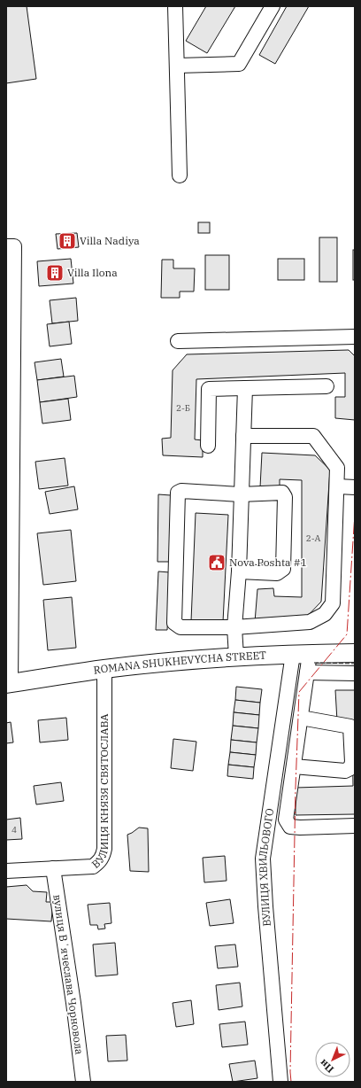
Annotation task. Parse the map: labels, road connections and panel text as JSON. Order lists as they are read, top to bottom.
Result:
{
  "streets": {
    "main road": ["ROMANA SHUKHEVYCHA STREET"],
    "street": ["ВУЛИЦЯ КНЯЗЯ СВЯТОСЛАВА", "ВУЛИЦЯ ХВИЛЬОВОГО", "вулиця Вʼячеслава Чорновола"]
  },
  "crossings": [
    ["ROMANA SHUKHEVYCHA STREET", "ВУЛИЦЯ КНЯЗЯ СВЯТОСЛАВА"],
    ["ROMANA SHUKHEVYCHA STREET", "ВУЛИЦЯ ХВИЛЬОВОГО"],
    ["ВУЛИЦЯ КНЯЗЯ СВЯТОСЛАВА", "вулиця Вʼячеслава Чорновола"]
  ],
  "places": {
    "building": ["Villa Nadiya", "Villa Ilona"],
    "public building": ["Nova Poshta #1"]
  },
  "house_numbers": ["2-Б", "2-А", "4"],
  "north": "bottom left"
}
